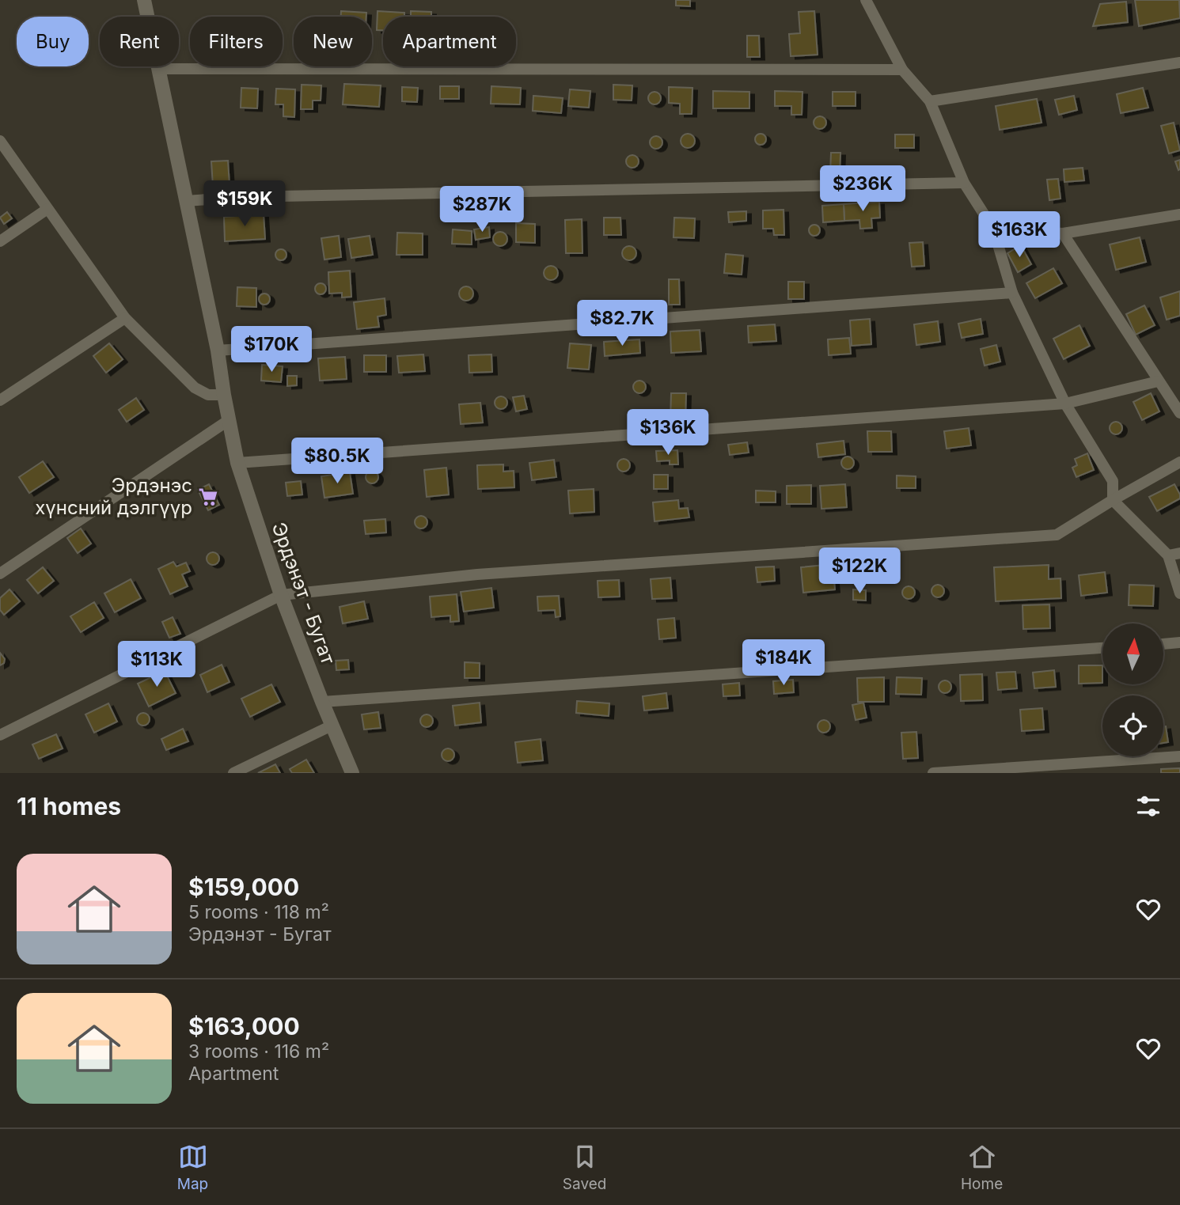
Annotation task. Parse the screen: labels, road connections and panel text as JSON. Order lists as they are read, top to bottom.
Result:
{
  "streets": {
    "street": ["Эрдэнэт - Бугат"]
  },
  "places": {
    "supermarket": ["Эрдэнэс хүнсний дэлгүүр"]
  },
  "north": "top",
  "page": {
    "chip": [
      "Buy",
      "Rent",
      "Filters",
      "New",
      "Apartment"
    ],
    "price": [
      "$236K",
      "$159K",
      "$287K",
      "$163K",
      "$82.7K",
      "$170K",
      "$136K",
      "$80.5K",
      "$122K",
      "$184K",
      "$113K"
    ],
    "heading": "11 homes",
    "list": [
      {
        "name": "$159,000",
        "note": "5 rooms · 118 m² · Эрдэнэт - Бугат"
      },
      {
        "name": "$163,000",
        "note": "3 rooms · 116 m² · Apartment"
      }
    ],
    "tabs": ["Map", "Saved", "Home"]
  }
}
